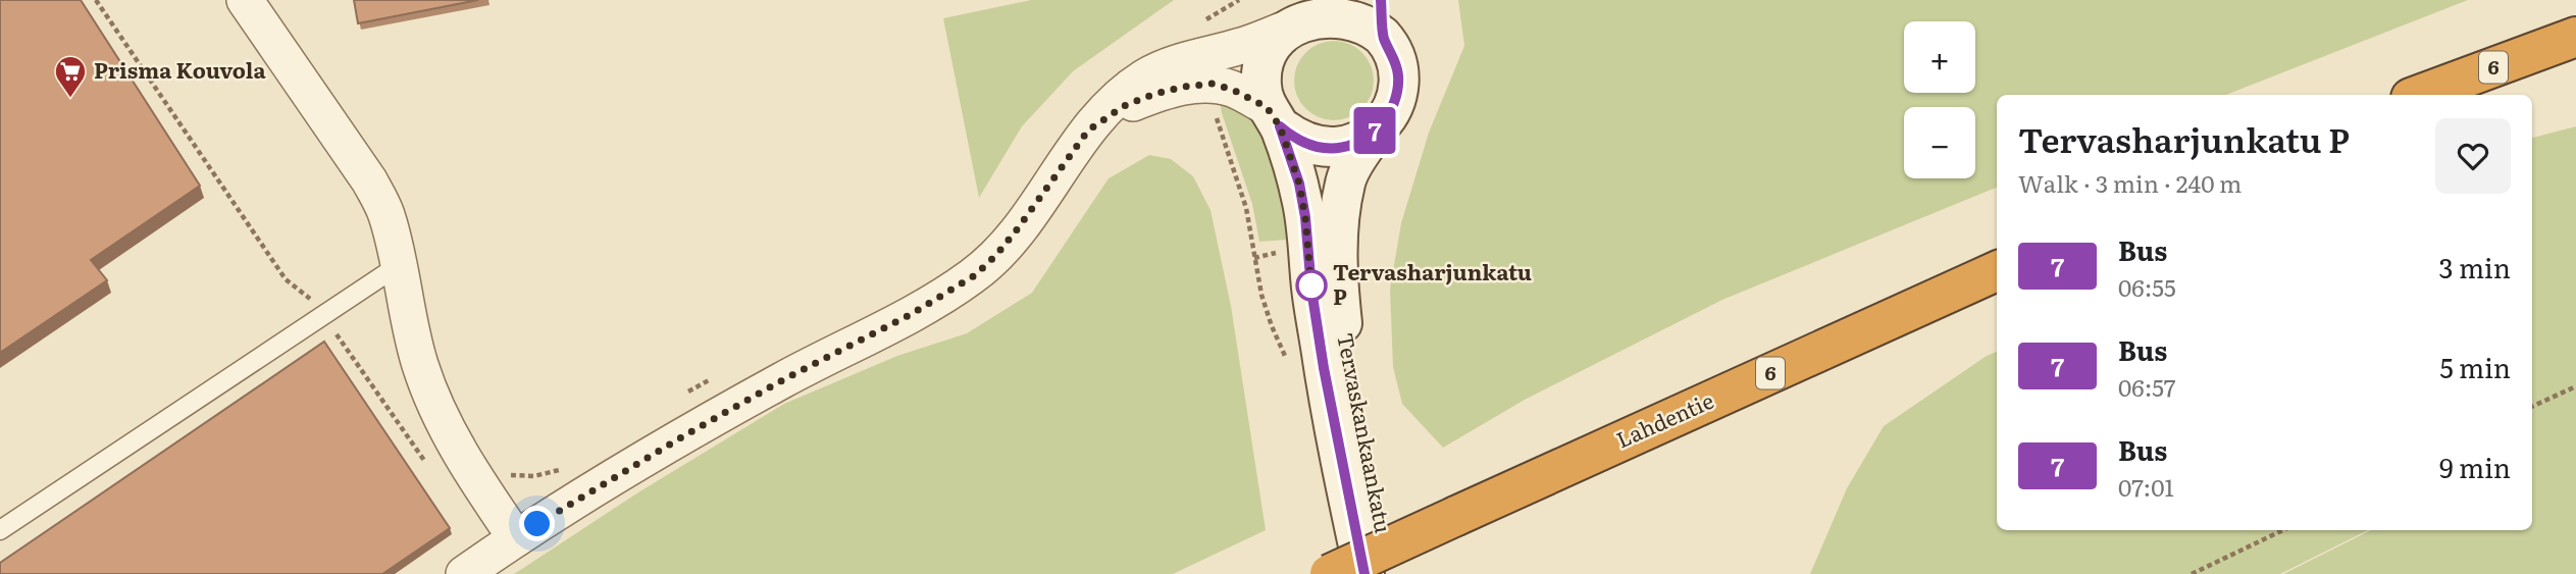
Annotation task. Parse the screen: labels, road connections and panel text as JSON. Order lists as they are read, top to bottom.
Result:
{
  "streets": {
    "highway": ["6", "Lahdentie"],
    "street": ["Tervaskankaankatu"]
  },
  "places": {
    "supermarket": ["Prisma Kouvola"],
    "other": ["Tervasharjunkatu P"]
  },
  "lines": ["bus line 7"],
  "page": {
    "on_map": "7",
    "map_buttons": ["+", "−"],
    "heading": ["Tervasharjunkatu P", "Walk · 3 min · 240 m"],
    "list": [
      {
        "mark": "7",
        "name": "Bus",
        "note": "06:55",
        "value": "3 min"
      },
      {
        "mark": "7",
        "name": "Bus",
        "note": "06:57",
        "value": "5 min"
      },
      {
        "mark": "7",
        "name": "Bus",
        "note": "07:01",
        "value": "9 min"
      }
    ]
  }
}
